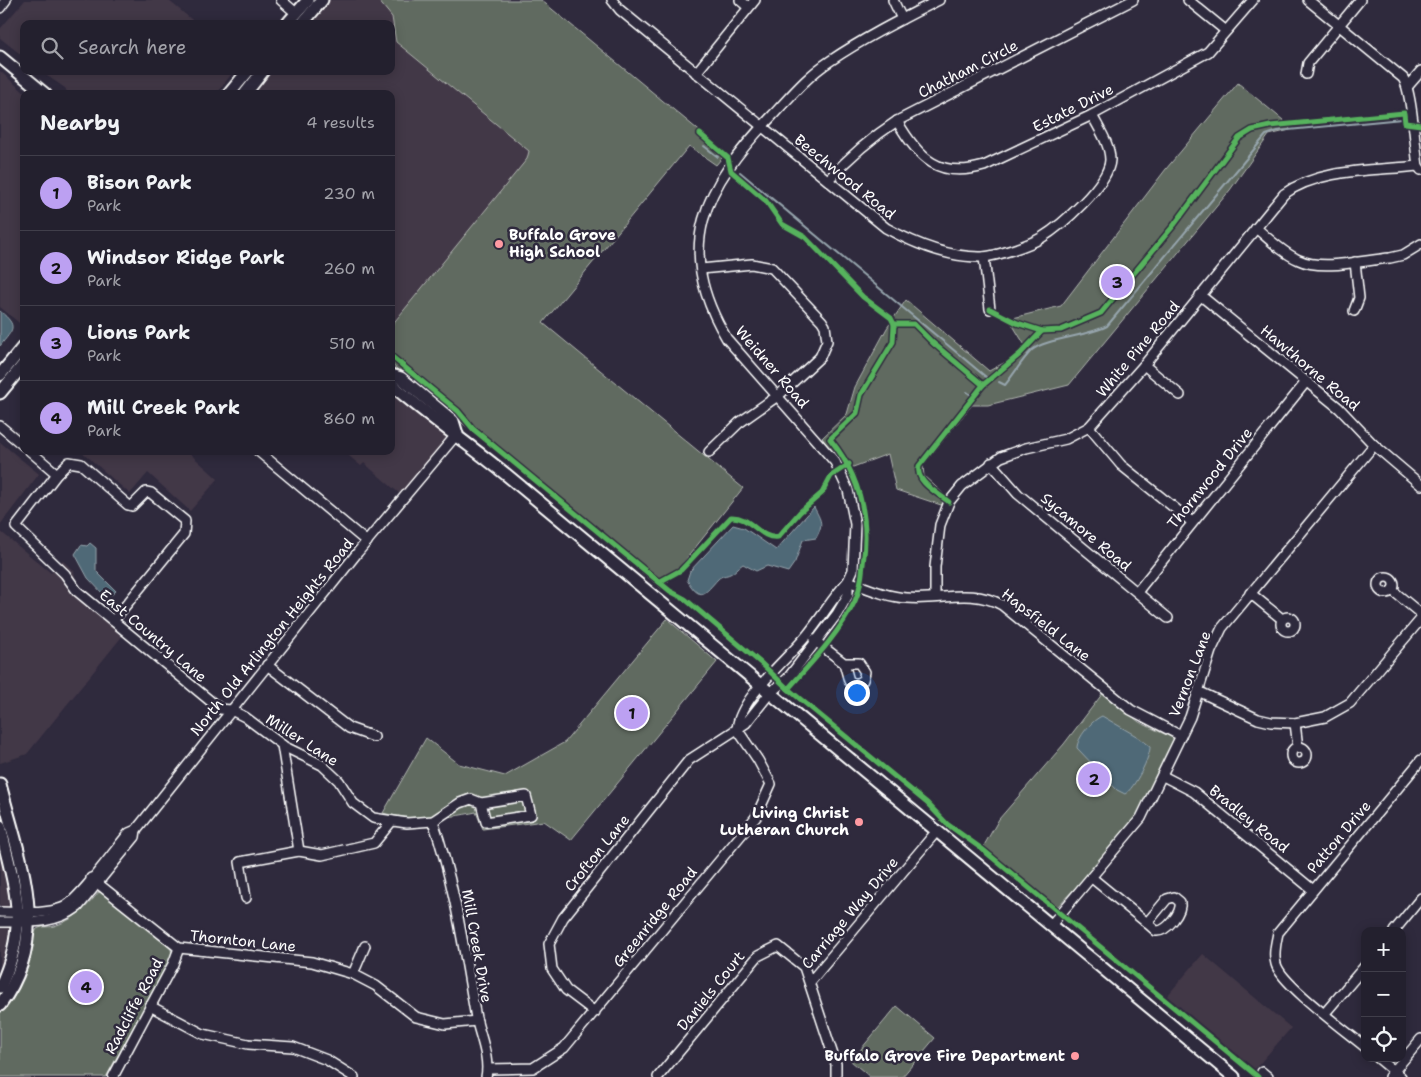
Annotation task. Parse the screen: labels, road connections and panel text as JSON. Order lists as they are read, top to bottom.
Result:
{
  "streets": {
    "street": [
      "Chatham Circle",
      "Estate Drive",
      "Beechwood Road",
      "White Pine Road",
      "Weidner Road",
      "Hawthorne Road",
      "Thornwood Drive",
      "Sycamore Road",
      "Hapsfield Lane",
      "East Country Lane",
      "North Old Arlington Heights Road",
      "Vernon Lane",
      "Miller Lane",
      "Bradley Road",
      "Patton Drive",
      "Crofton Lane",
      "Carriage Way Drive",
      "Greenridge Road",
      "Thornton Lane",
      "Mill Creek Drive",
      "Daniels Court",
      "Radcliffe Road"
    ]
  },
  "crossings": [
    ["Chatham Circle", "Estate Drive"],
    ["Chatham Circle", "Beechwood Road"],
    ["Estate Drive", "Beechwood Road"],
    ["Beechwood Road", "Weidner Road"],
    ["White Pine Road", "Hawthorne Road"],
    ["White Pine Road", "Sycamore Road"],
    ["White Pine Road", "Hapsfield Lane"],
    ["Weidner Road", "Hapsfield Lane"],
    ["Weidner Road", "Crofton Lane"],
    ["Hawthorne Road", "Thornwood Drive"],
    ["Hawthorne Road", "Vernon Lane"],
    ["Thornwood Drive", "Sycamore Road"],
    ["Hapsfield Lane", "Vernon Lane"],
    ["East Country Lane", "North Old Arlington Heights Road"],
    ["East Country Lane", "Miller Lane"],
    ["North Old Arlington Heights Road", "Miller Lane"],
    ["North Old Arlington Heights Road", "Thornton Lane"],
    ["Vernon Lane", "Bradley Road"],
    ["Miller Lane", "Mill Creek Drive"],
    ["Bradley Road", "Patton Drive"],
    ["Crofton Lane", "Greenridge Road"],
    ["Carriage Way Drive", "Daniels Court"],
    ["Greenridge Road", "Mill Creek Drive"],
    ["Thornton Lane", "Mill Creek Drive"],
    ["Thornton Lane", "Radcliffe Road"]
  ],
  "places": ["Buffalo Grove High School", "Living Christ Lutheran Church", "Buffalo Grove Fire Department"],
  "page": {
    "search": "Search here",
    "heading": ["Nearby", "4 results"],
    "list": [
      {
        "mark": "1",
        "name": "Bison Park",
        "note": "Park",
        "value": "230 m"
      },
      {
        "mark": "2",
        "name": "Windsor Ridge Park",
        "note": "Park",
        "value": "260 m"
      },
      {
        "mark": "3",
        "name": "Lions Park",
        "note": "Park",
        "value": "510 m"
      },
      {
        "mark": "4",
        "name": "Mill Creek Park",
        "note": "Park",
        "value": "860 m"
      }
    ],
    "pins": [
      "3",
      "1",
      "2",
      "4"
    ],
    "map_buttons": ["+", "−"]
  }
}
